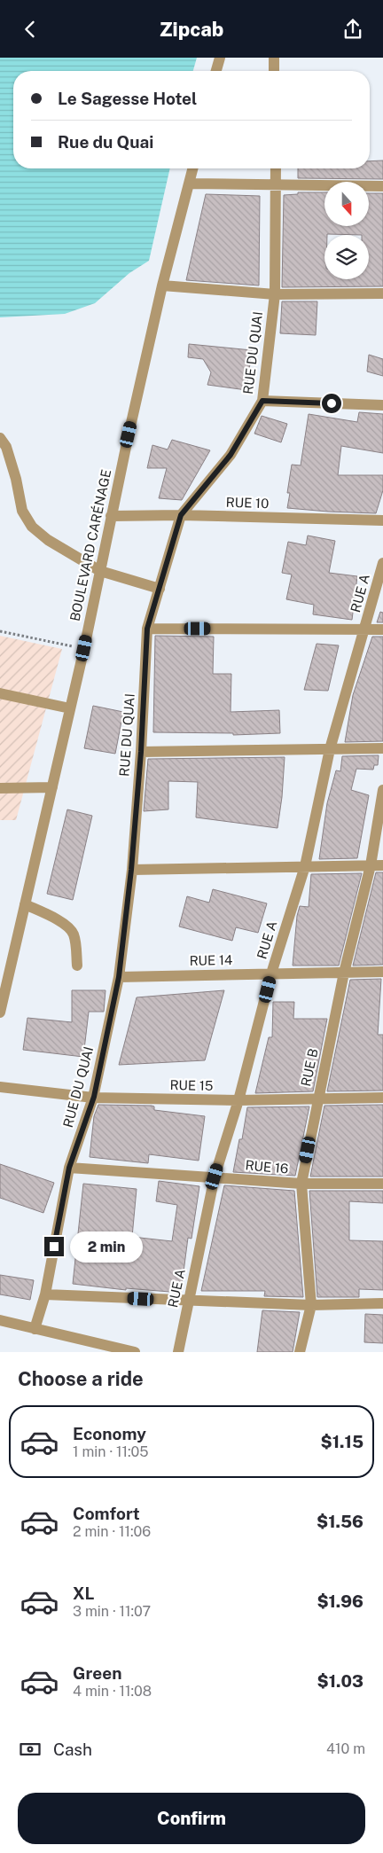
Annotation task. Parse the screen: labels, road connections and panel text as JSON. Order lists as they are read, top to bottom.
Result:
{
  "streets": {
    "street": [
      "RUE DU QUAI",
      "RUE 10",
      "BOULEVARD CARÉNAGE",
      "RUE A",
      "RUE 14",
      "RUE B",
      "RUE 15",
      "RUE 16"
    ]
  },
  "crossings": [
    ["RUE DU QUAI", "RUE 10"],
    ["RUE DU QUAI", "RUE 14"],
    ["RUE DU QUAI", "RUE 15"],
    ["RUE DU QUAI", "RUE 16"],
    ["RUE 10", "BOULEVARD CARÉNAGE"],
    ["RUE A", "RUE 14"],
    ["RUE A", "RUE 15"],
    ["RUE A", "RUE 16"],
    ["RUE 14", "RUE B"],
    ["RUE B", "RUE 15"],
    ["RUE B", "RUE 16"]
  ],
  "north": "bottom",
  "page": {
    "header": "Zipcab",
    "banner": ["Le Sagesse Hotel", "Rue du Quai"],
    "bubble": "2 min",
    "heading": "Choose a ride",
    "list": [
      {
        "name": "Economy",
        "note": "1 min · 11:05",
        "value": "$1.15"
      },
      {
        "name": "Comfort",
        "note": "2 min · 11:06",
        "value": "$1.56"
      },
      {
        "name": "XL",
        "note": "3 min · 11:07",
        "value": "$1.96"
      },
      {
        "name": "Green",
        "note": "4 min · 11:08",
        "value": "$1.03"
      }
    ],
    "pay": ["Cash", "410 m"],
    "buttons": "Confirm"
  }
}
